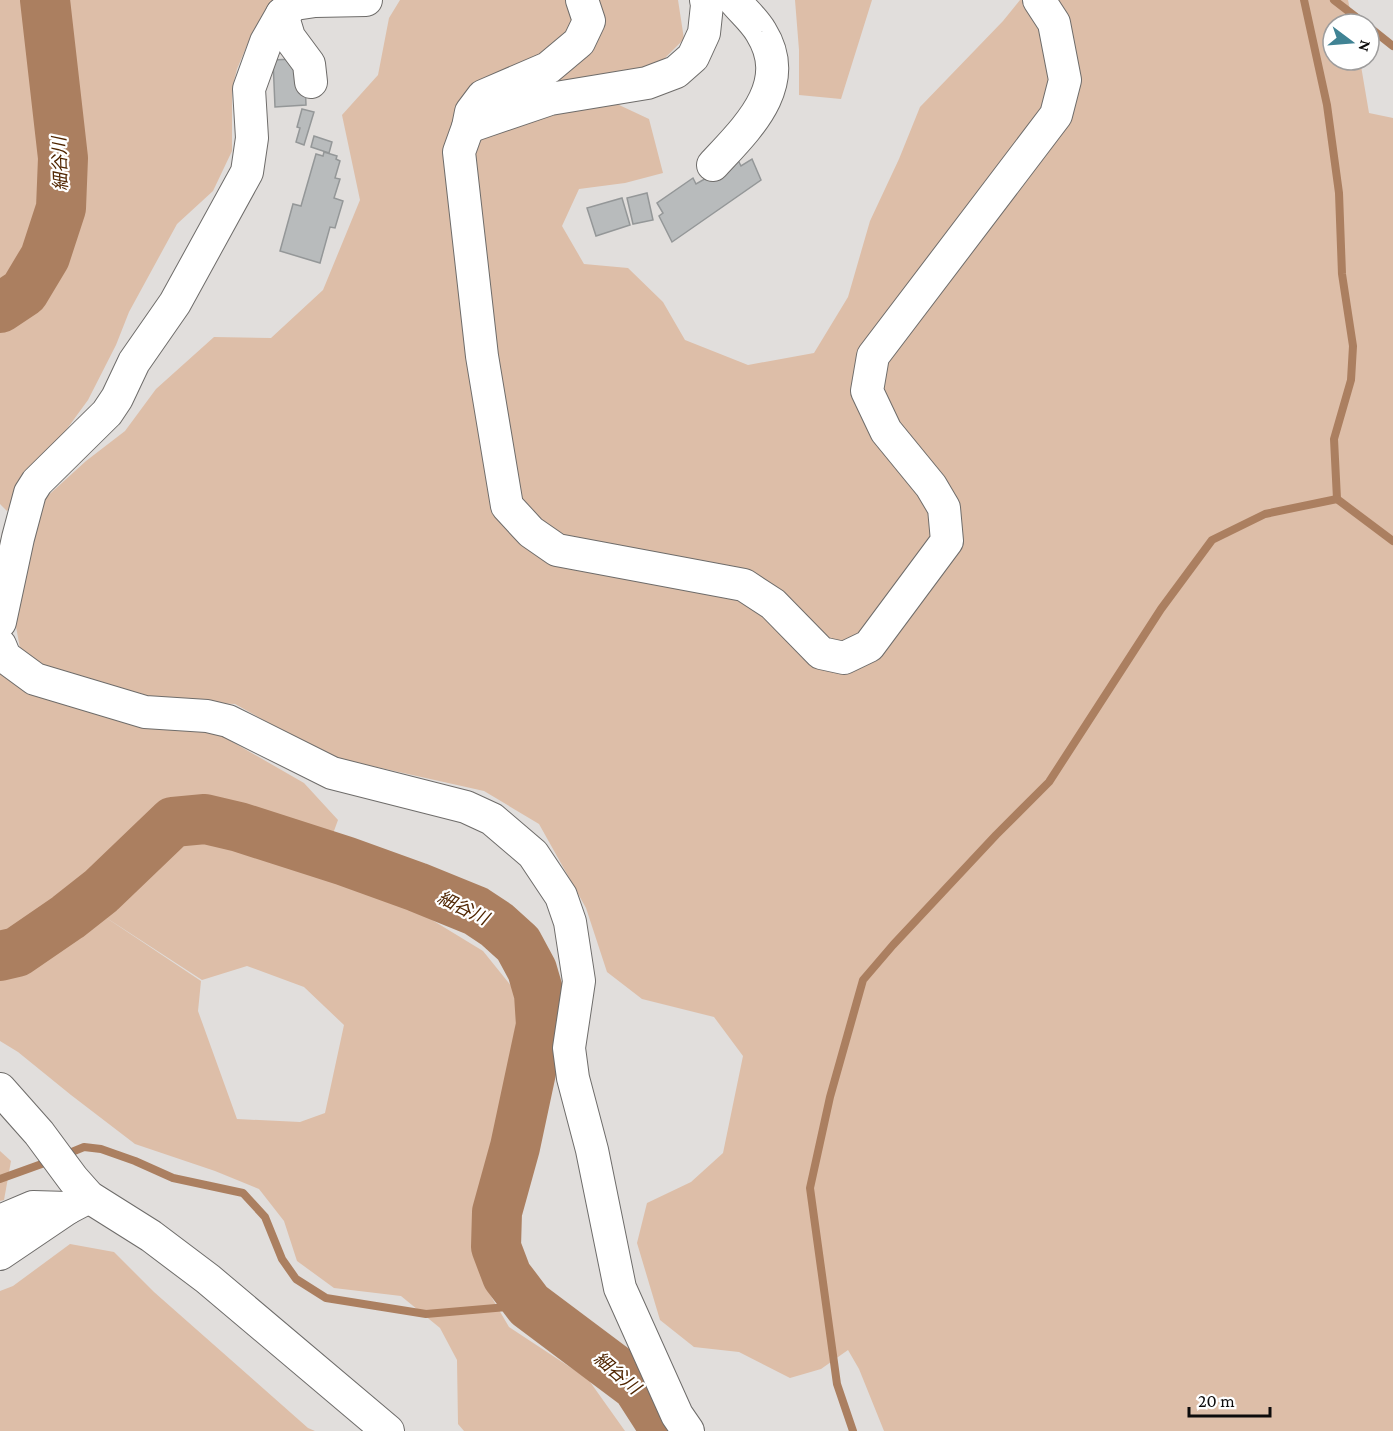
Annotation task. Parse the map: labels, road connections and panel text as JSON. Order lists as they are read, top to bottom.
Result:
{
  "water": ["細谷川"],
  "scale_bar": "20 m",
  "north": "right"
}
